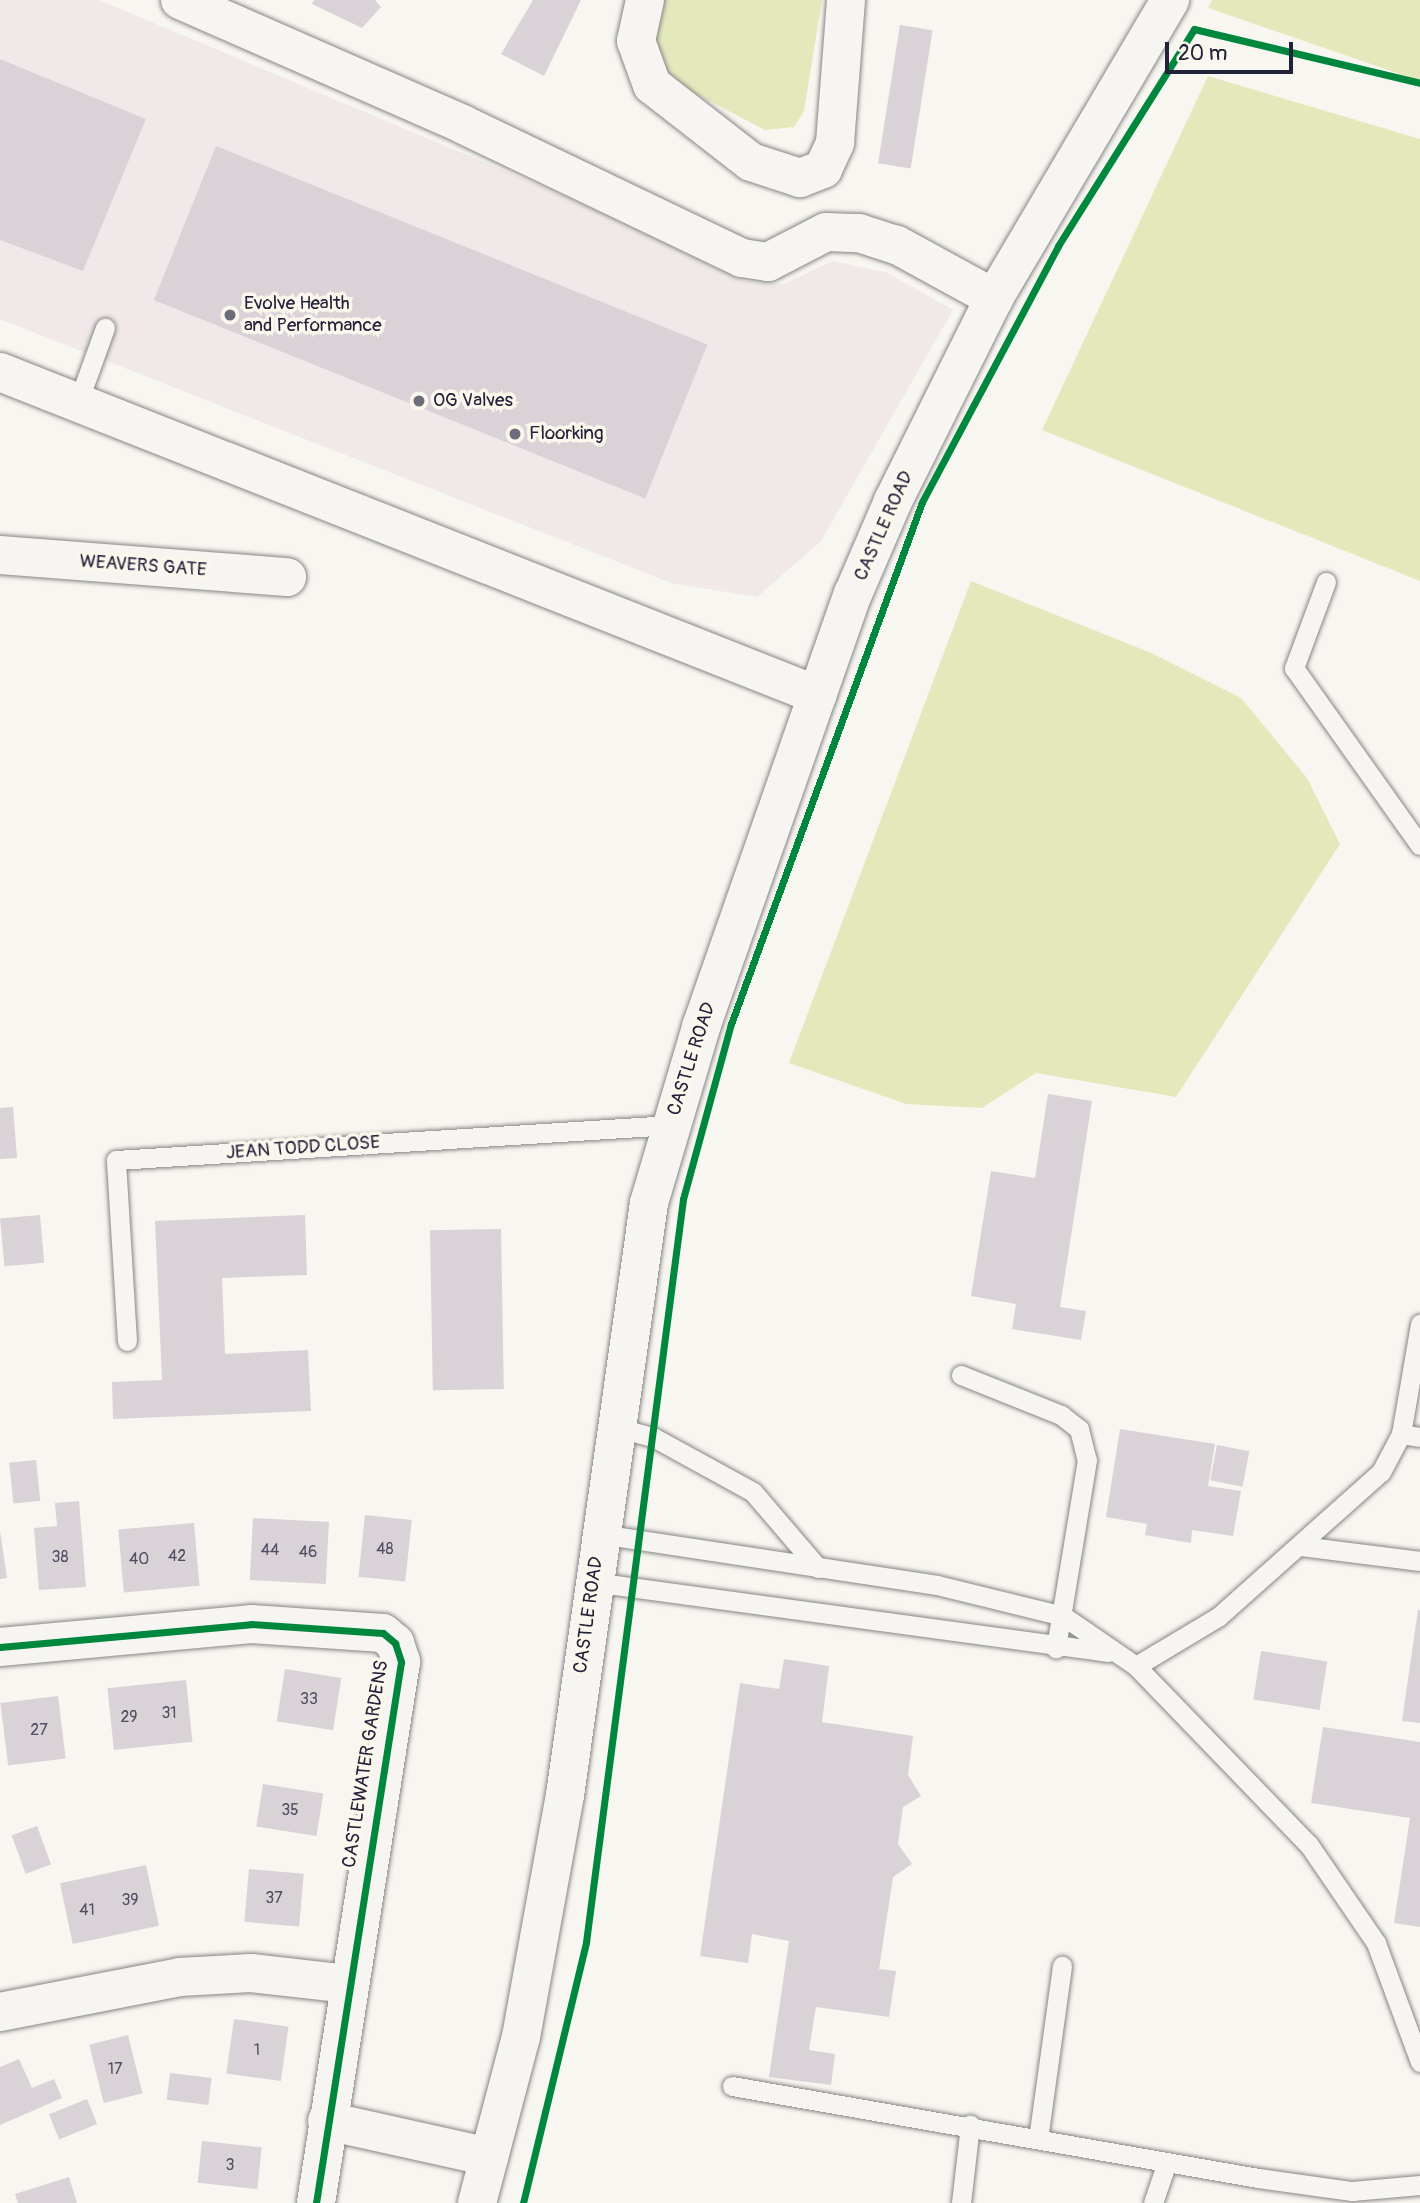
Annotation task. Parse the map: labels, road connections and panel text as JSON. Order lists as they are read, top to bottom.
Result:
{
  "streets": {
    "street": ["CASTLE ROAD", "WEAVERS GATE", "CASTLEWATER GARDENS"],
    "lane": ["JEAN TODD CLOSE"]
  },
  "crossings": [
    ["CASTLE ROAD", "JEAN TODD CLOSE"]
  ],
  "places": ["Evolve Health and Performance", "OG Valves", "Floorking"],
  "house_numbers": [
    "48",
    "44",
    "46",
    "42",
    "38",
    "40",
    "33",
    "31",
    "29",
    "27",
    "35",
    "37",
    "39",
    "41",
    "1",
    "17",
    "3"
  ],
  "scale_bar": "20 m"
}
